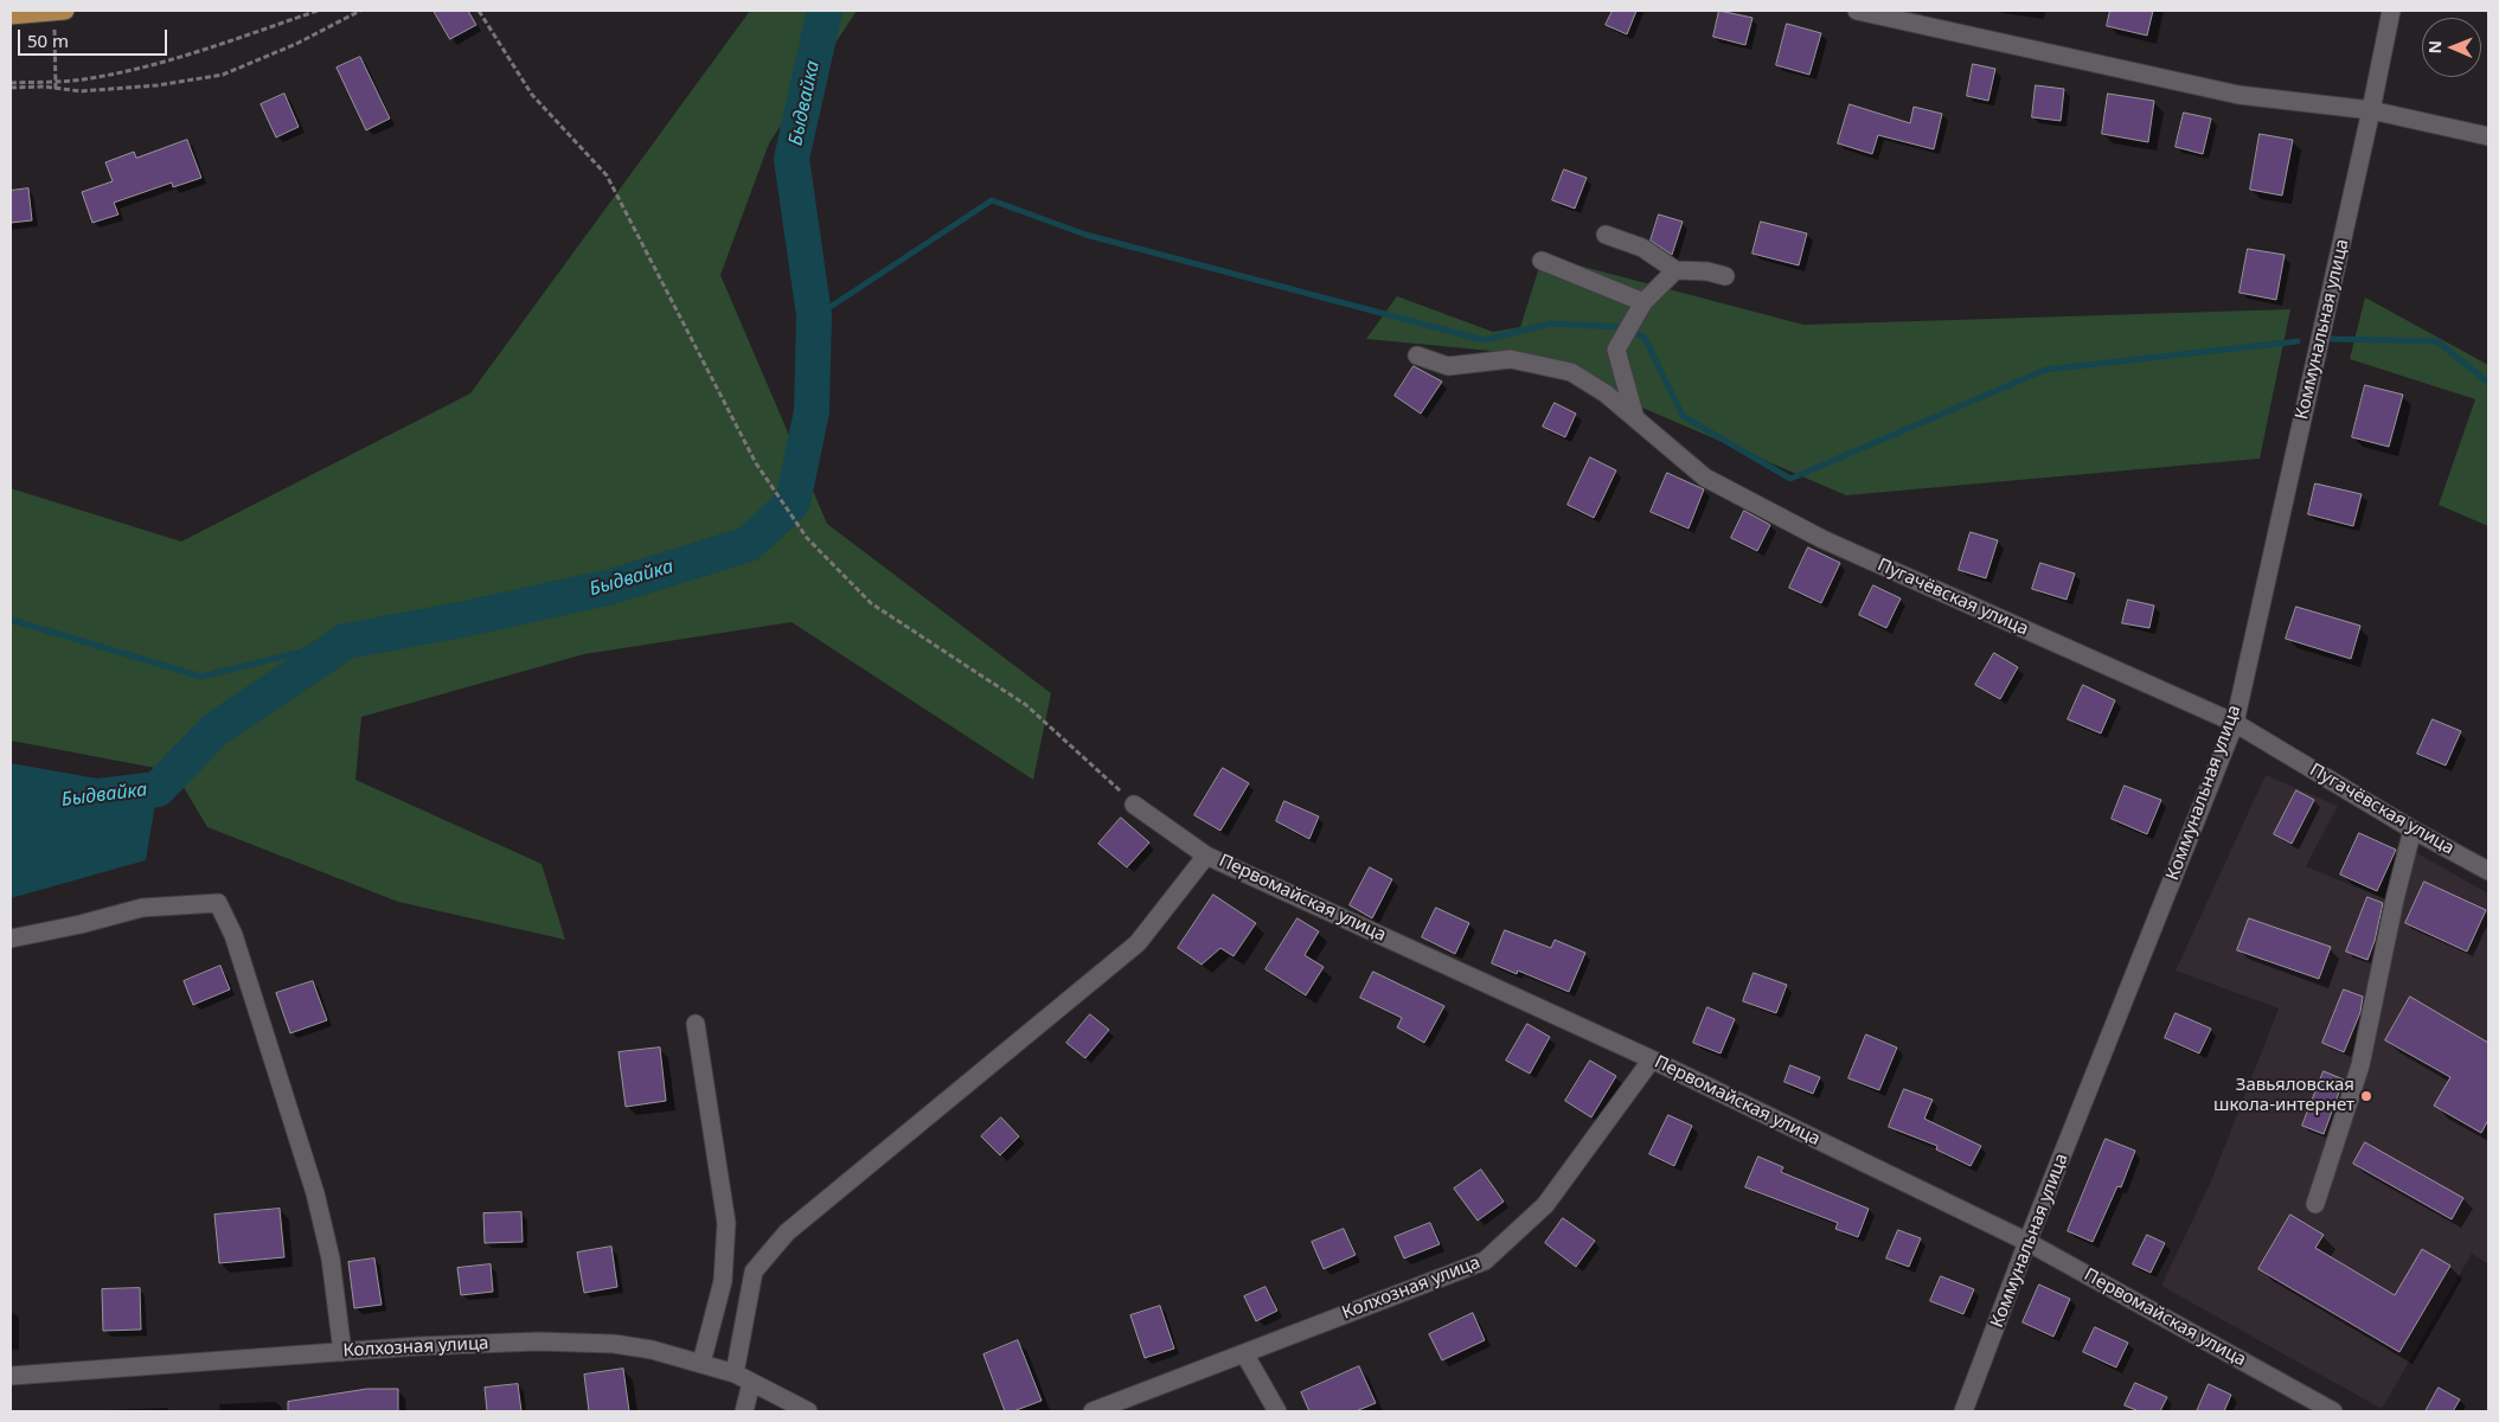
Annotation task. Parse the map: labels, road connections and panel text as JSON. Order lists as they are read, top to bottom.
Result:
{
  "streets": {
    "street": [
      "Коммунальная улица",
      "Пугачёвская улица",
      "Первомайская улица",
      "Колхозная улица"
    ]
  },
  "crossings": [
    ["Коммунальная улица", "Пугачёвская улица"],
    ["Коммунальная улица", "Первомайская улица"],
    ["Первомайская улица", "Колхозная улица"]
  ],
  "water": ["Быдвайка"],
  "places": ["Завьяловская школа-интернет"],
  "scale_bar": "50 m",
  "north": "left"
}
